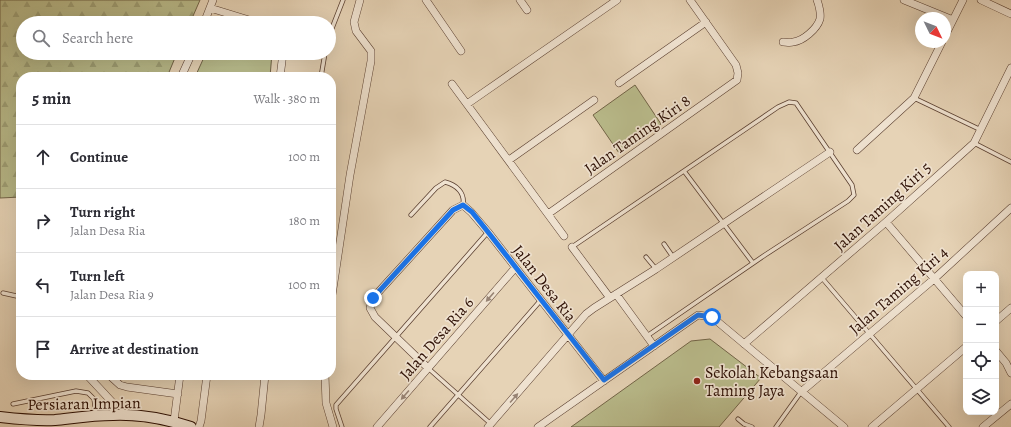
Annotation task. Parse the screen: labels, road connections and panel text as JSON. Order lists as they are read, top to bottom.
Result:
{
  "streets": {
    "street": [
      "Jalan Taming Kiri 8",
      "Jalan Taming Kiri 5",
      "Jalan Desa Ria",
      "Jalan Taming Kiri 4",
      "Jalan Desa Ria 6",
      "Persiaran Impian"
    ]
  },
  "crossings": [
    ["Jalan Desa Ria", "Jalan Desa Ria 6"]
  ],
  "one_way": ["Jalan Desa Ria 6"],
  "places": ["Sekolah Kebangsaan Taming Jaya"],
  "north": "bottom right",
  "page": {
    "search": "Search here",
    "heading": ["5 min", "Walk · 380 m"],
    "list": [
      ["Continue", "100 m"],
      ["Turn right", "Jalan Desa Ria", "180 m"],
      ["Turn left", "Jalan Desa Ria 9", "100 m"],
      "Arrive at destination"
    ],
    "map_buttons": ["+", "−"]
  }
}
